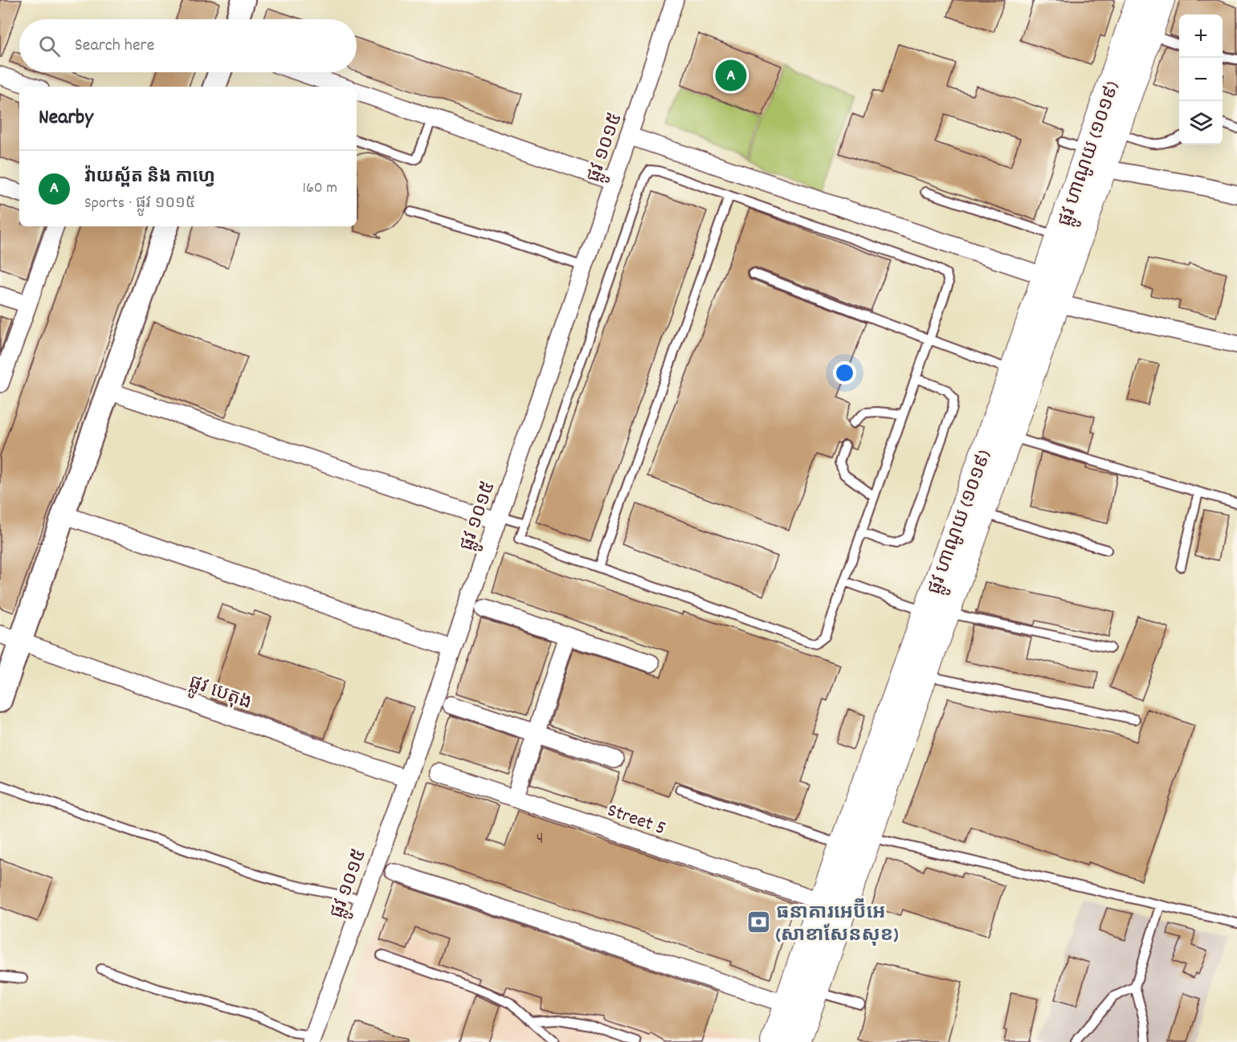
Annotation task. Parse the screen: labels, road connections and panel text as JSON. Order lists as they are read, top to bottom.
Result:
{
  "streets": {
    "main road": ["ផ្លូវ ហាណូយ (១០១៩)"],
    "street": ["ផ្លូវ ១០១៥", "ផ្លូវ បេតុង", "Street 5"]
  },
  "crossings": [
    ["ផ្លូវ ១០១៥", "ផ្លូវ បេតុង"],
    ["ផ្លូវ ហាណូយ (១០១៩)", "Street 5"]
  ],
  "places": {
    "bank": ["ធនាគារអេប៊ីអេ (សាខាសែនសុខ)"]
  },
  "house_numbers": ["4"],
  "page": {
    "map_buttons": ["+", "−"],
    "search": "Search here",
    "pins": "A",
    "heading": "Nearby",
    "list": [
      {
        "mark": "A",
        "name": "វ៉ាយស្ព័ត និង កាហ្វេ",
        "note": "Sports · ផ្លូវ ១០១៥",
        "value": "160 m"
      }
    ]
  }
}
